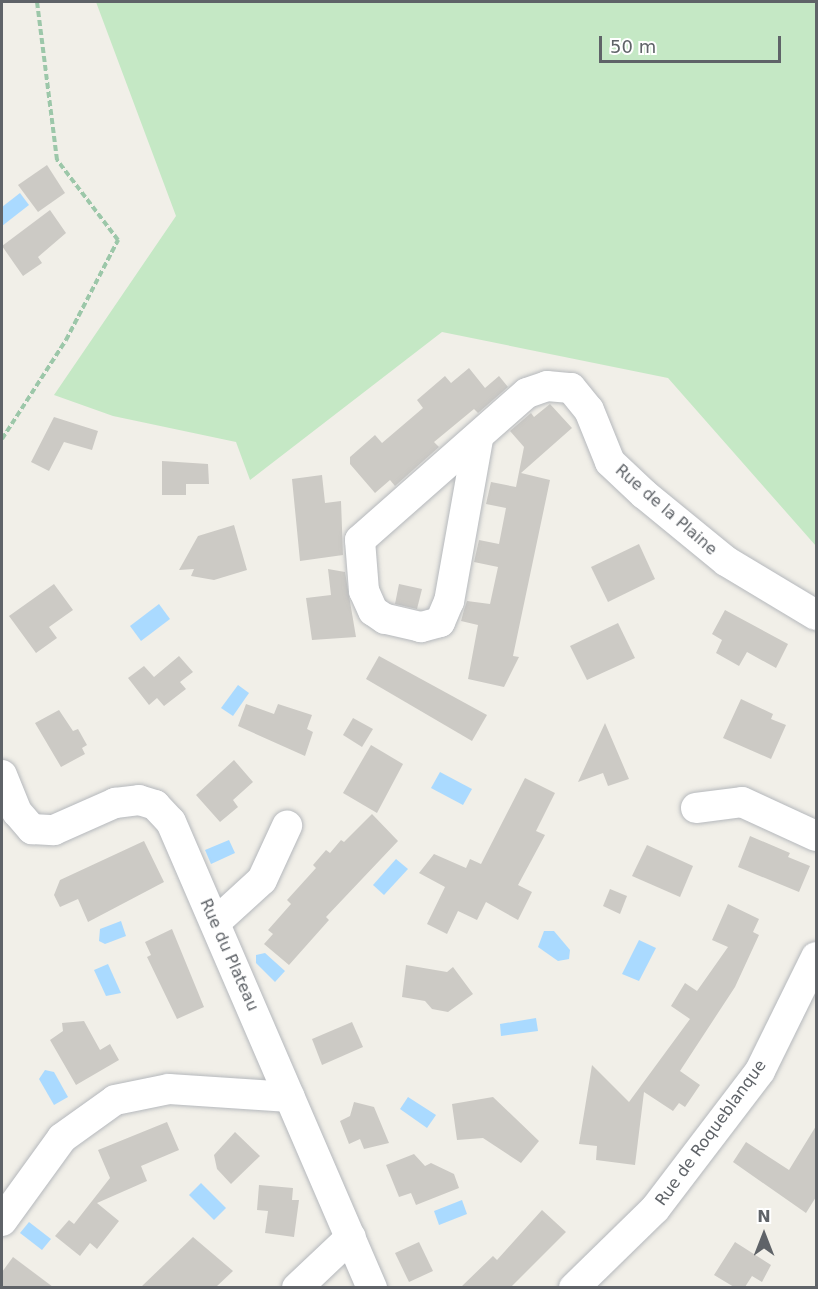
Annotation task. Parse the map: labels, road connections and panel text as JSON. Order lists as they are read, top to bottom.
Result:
{
  "streets": {
    "street": ["Rue de la Plaine", "Rue du Plateau", "Rue de Roqueblanque"]
  },
  "scale_bar": "50 m",
  "north": "top"
}
